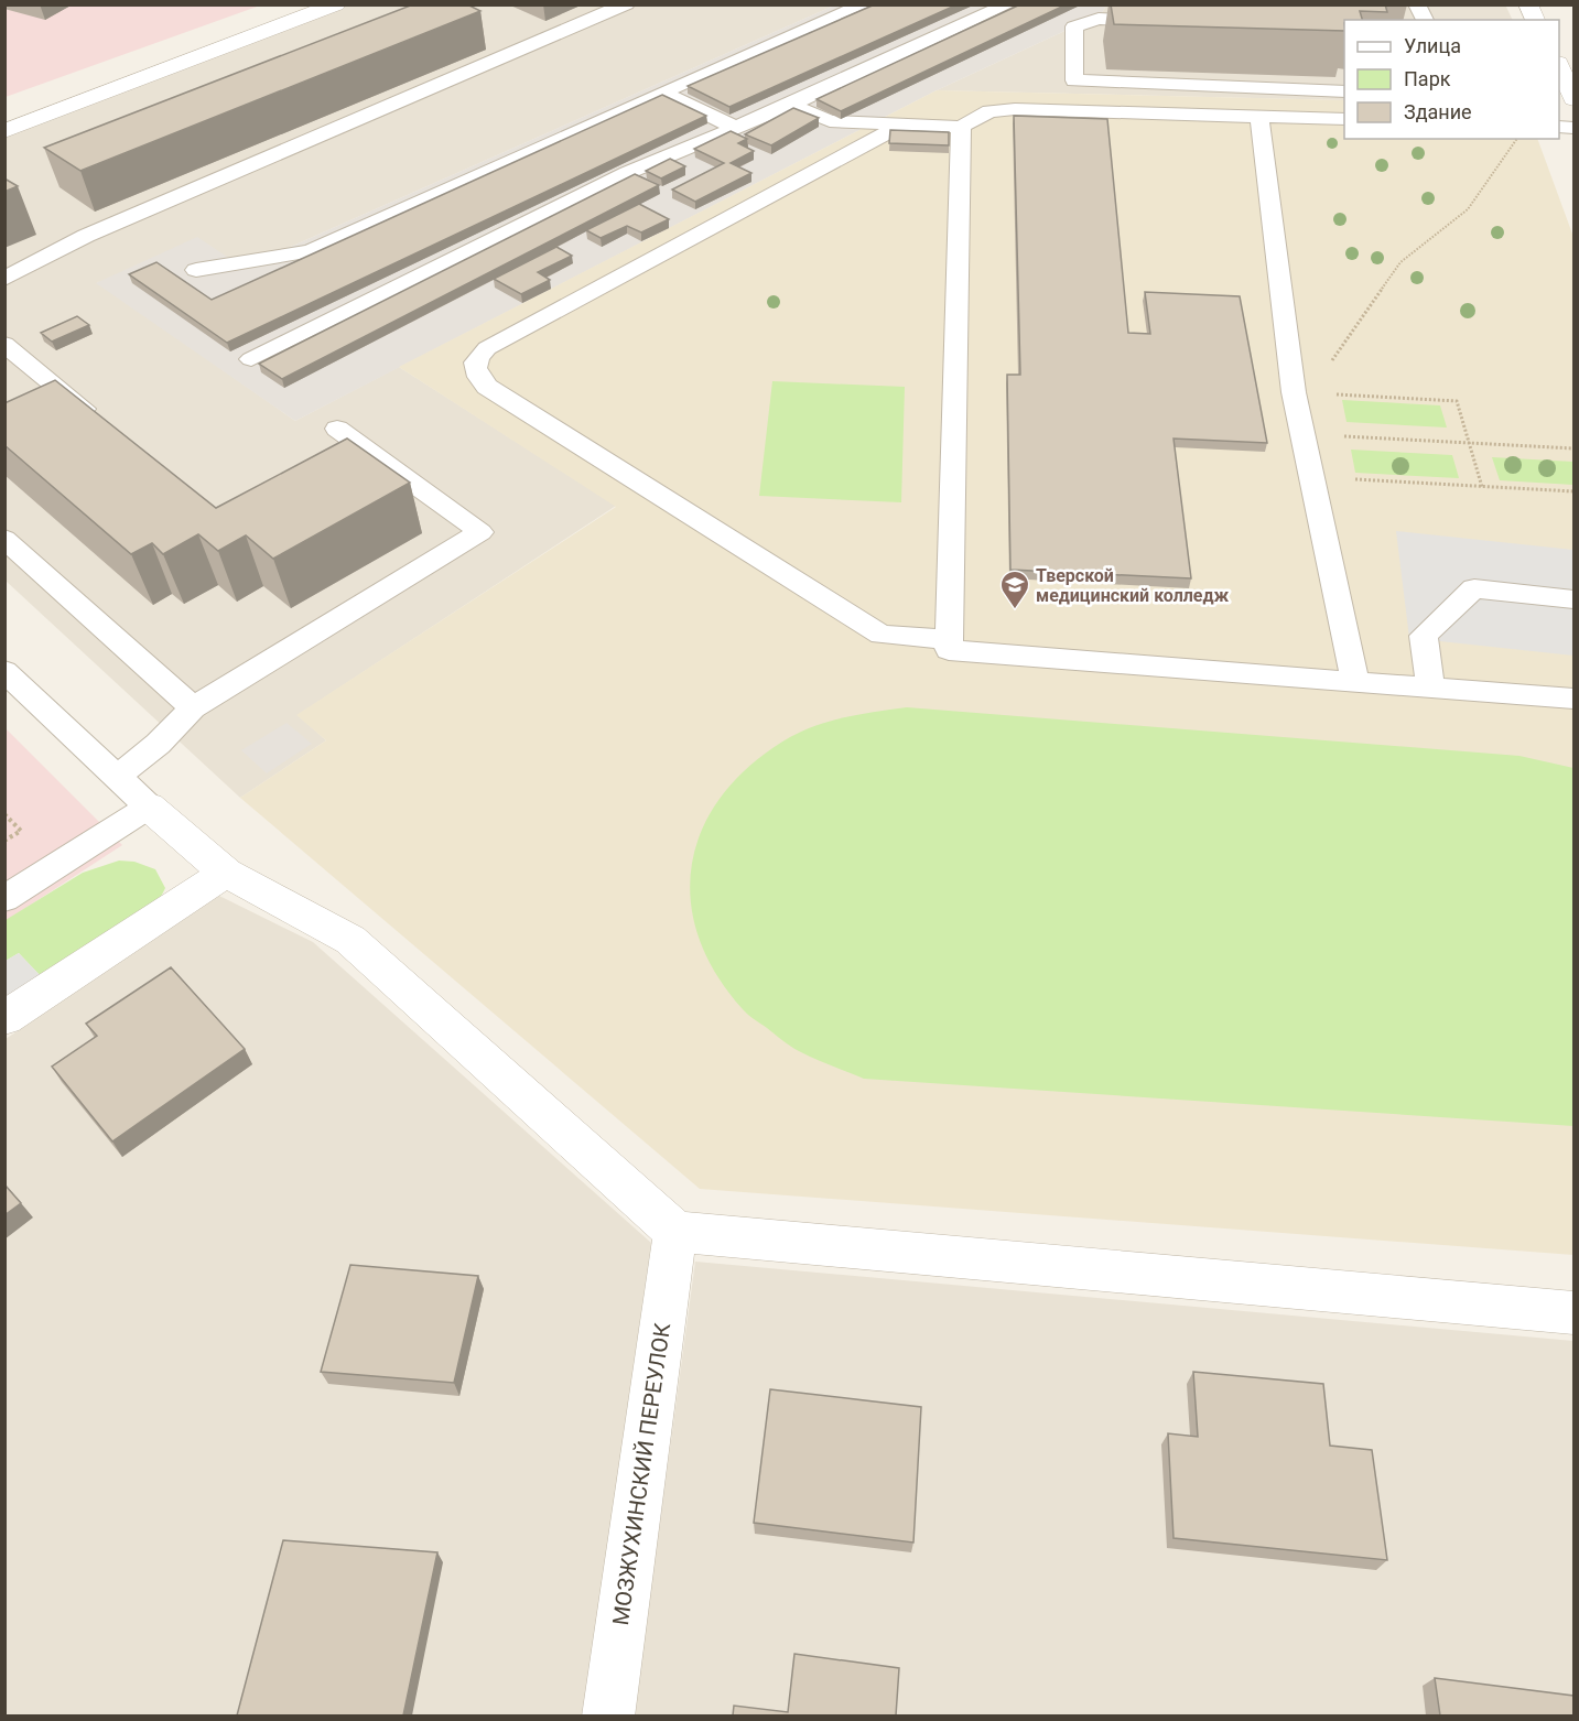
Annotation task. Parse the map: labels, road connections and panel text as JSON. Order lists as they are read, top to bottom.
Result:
{
  "streets": {
    "street": ["МОЗЖУХИНСКИЙ ПЕРЕУЛОК"]
  },
  "places": {
    "school or university": ["Тверской медицинский колледж"]
  },
  "legend": ["Улица", "Парк", "Здание"]
}
